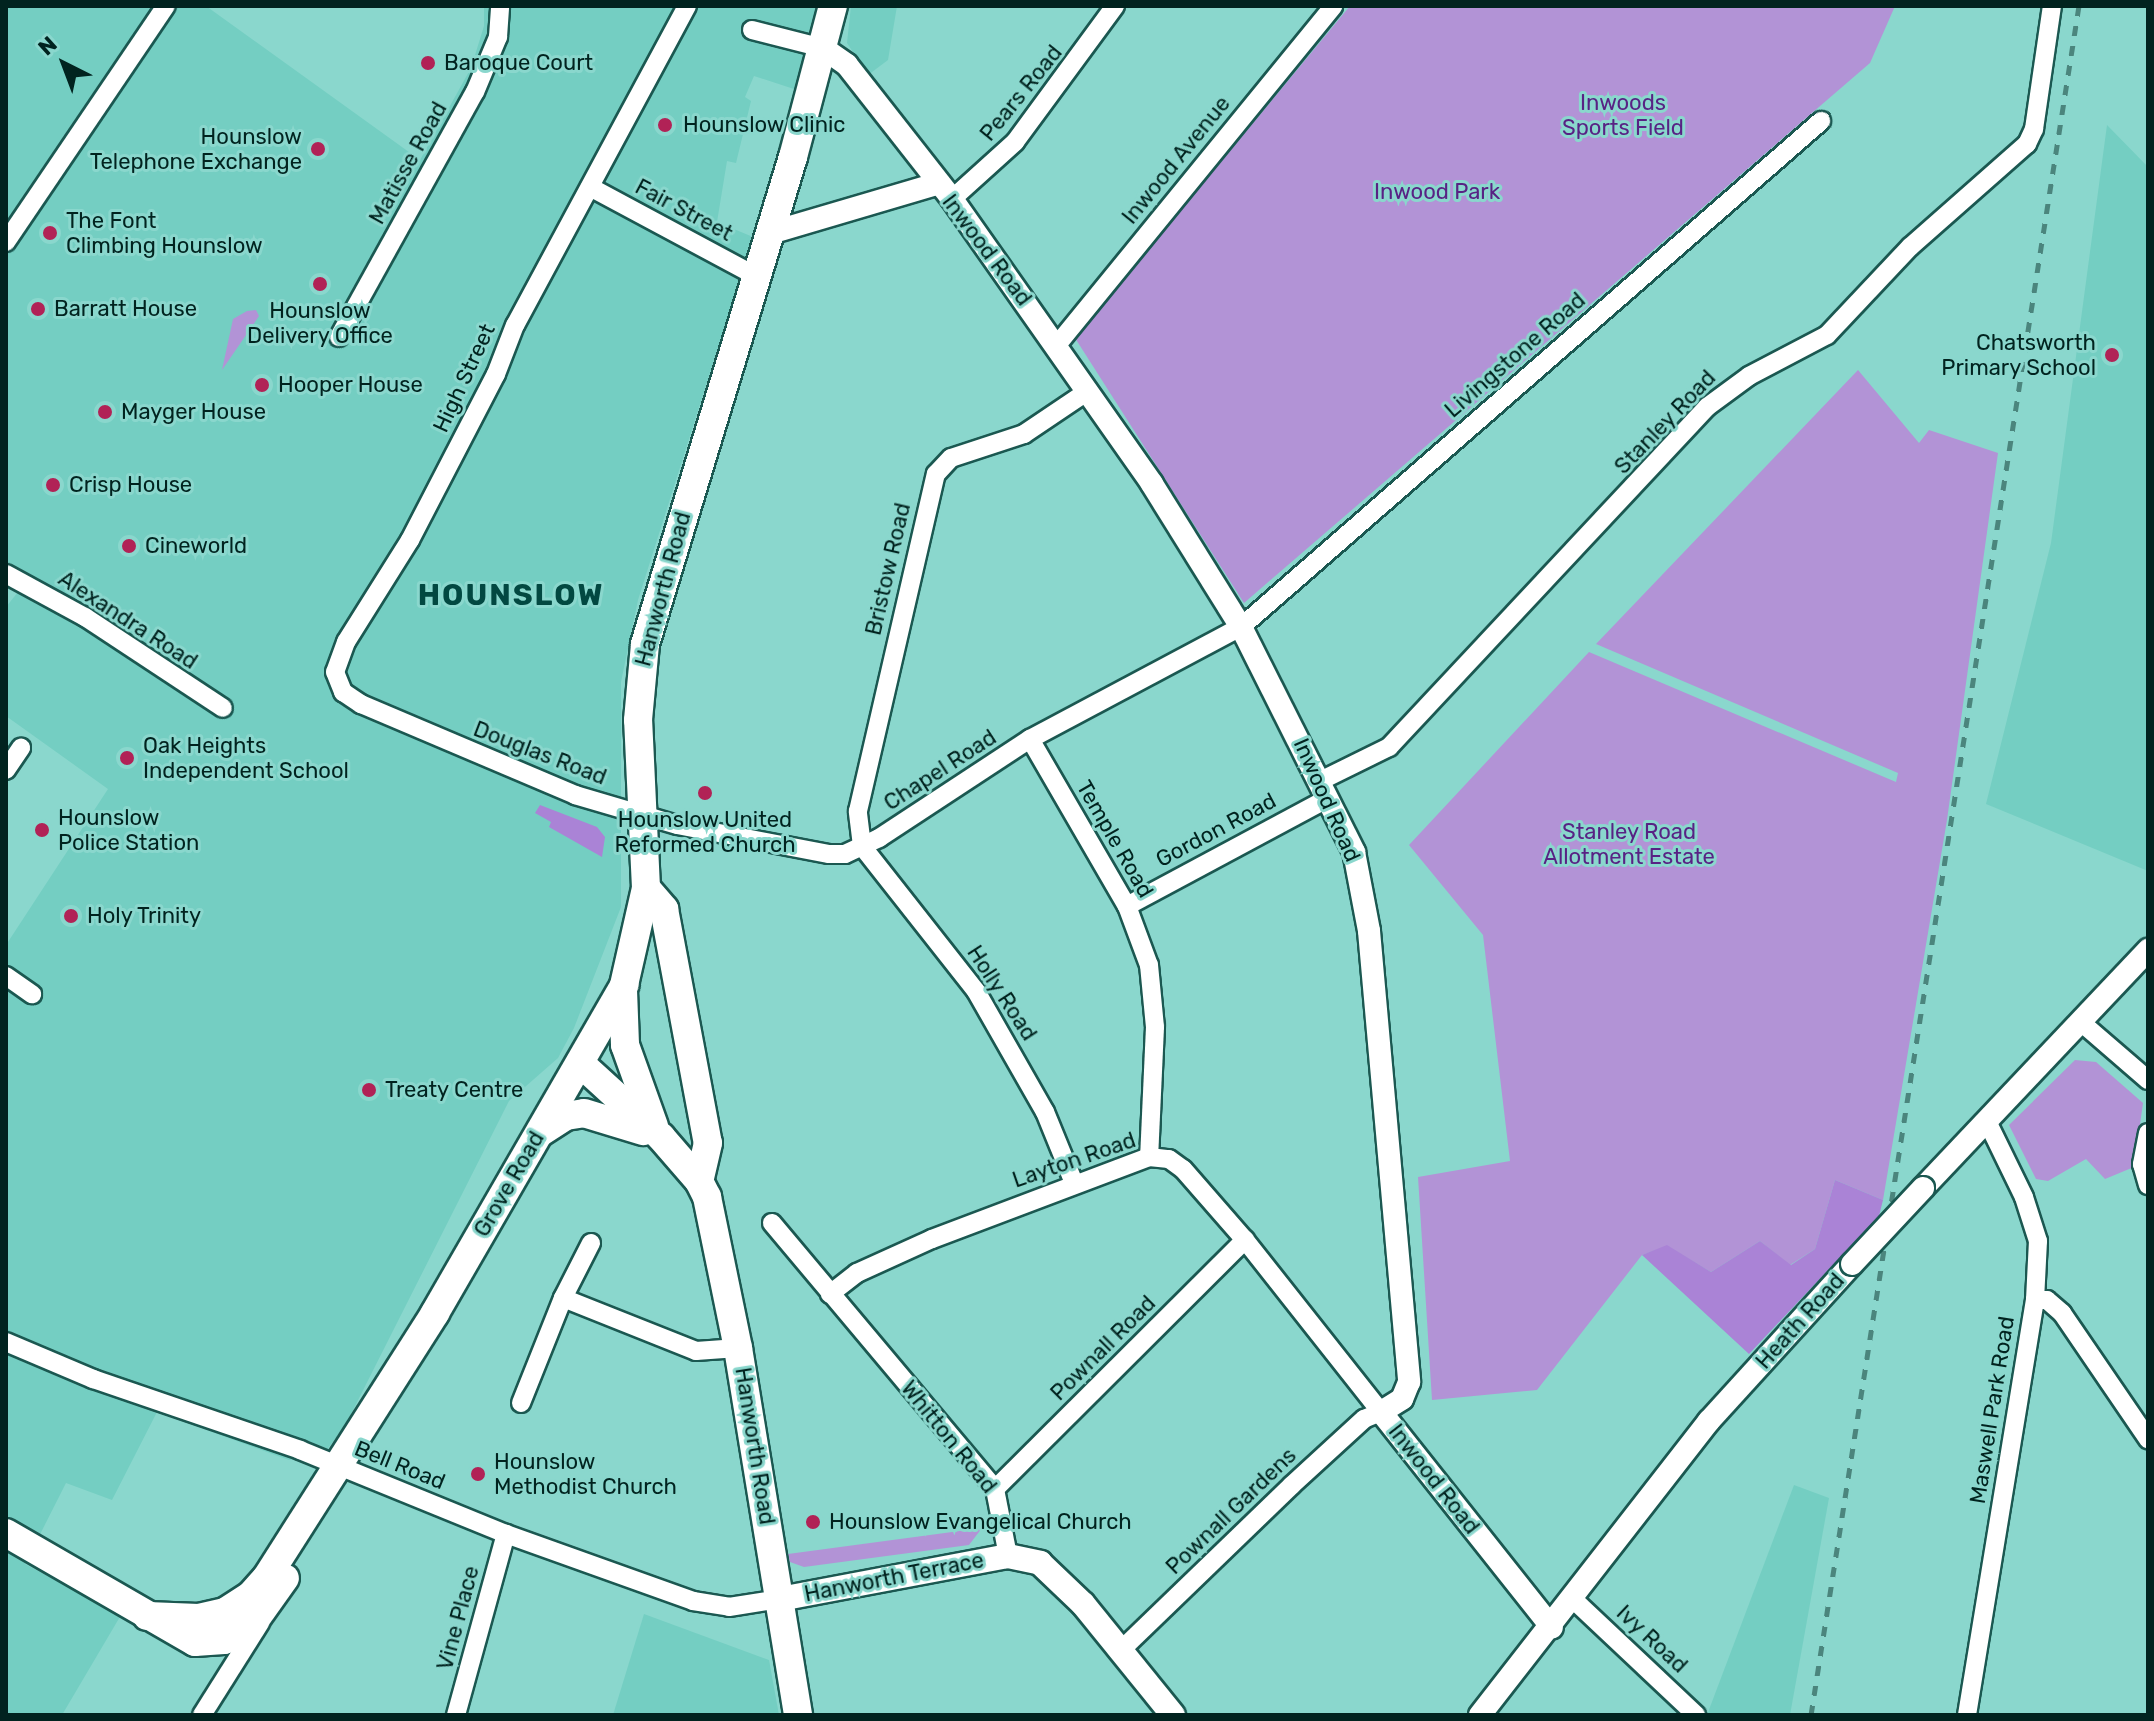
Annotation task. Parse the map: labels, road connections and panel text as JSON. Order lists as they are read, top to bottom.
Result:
{
  "streets": {
    "main road": ["Hanworth Road", "Grove Road", "Hanworth Terrace"],
    "street": [
      "Pears Road",
      "Inwood Avenue",
      "Matisse Road",
      "Fair Street",
      "Inwood Road",
      "Livingstone Road",
      "High Street",
      "Stanley Road",
      "Bristow Road",
      "Alexandra Road",
      "Douglas Road",
      "Chapel Road",
      "Gordon Road",
      "Temple Road",
      "Holly Road",
      "Layton Road",
      "Heath Road",
      "Pownall Road",
      "Maswell Park Road",
      "Whitton Road",
      "Bell Road",
      "Pownall Gardens",
      "Vine Place",
      "Ivy Road"
    ]
  },
  "crossings": [
    ["Pears Road", "Inwood Road"],
    ["Inwood Avenue", "Inwood Road"],
    ["Fair Street", "High Street"],
    ["Fair Street", "Hanworth Road"],
    ["Inwood Road", "Livingstone Road"],
    ["Inwood Road", "Stanley Road"],
    ["Inwood Road", "Bristow Road"],
    ["Inwood Road", "Hanworth Road"],
    ["Inwood Road", "Chapel Road"],
    ["Inwood Road", "Gordon Road"],
    ["Inwood Road", "Layton Road"],
    ["Inwood Road", "Heath Road"],
    ["Inwood Road", "Pownall Gardens"],
    ["Livingstone Road", "Chapel Road"],
    ["High Street", "Douglas Road"],
    ["Stanley Road", "Gordon Road"],
    ["Bristow Road", "Chapel Road"],
    ["Bristow Road", "Holly Road"],
    ["Hanworth Road", "Douglas Road"],
    ["Hanworth Road", "Chapel Road"],
    ["Hanworth Road", "Grove Road"],
    ["Hanworth Road", "Bell Road"],
    ["Hanworth Road", "Hanworth Terrace"],
    ["Douglas Road", "Chapel Road"],
    ["Chapel Road", "Temple Road"],
    ["Chapel Road", "Holly Road"],
    ["Gordon Road", "Temple Road"],
    ["Temple Road", "Layton Road"],
    ["Holly Road", "Layton Road"],
    ["Layton Road", "Pownall Road"],
    ["Layton Road", "Whitton Road"],
    ["Layton Road", "Pownall Gardens"],
    ["Grove Road", "Bell Road"],
    ["Heath Road", "Maswell Park Road"],
    ["Heath Road", "Ivy Road"],
    ["Pownall Road", "Whitton Road"],
    ["Whitton Road", "Hanworth Terrace"],
    ["Bell Road", "Hanworth Terrace"],
    ["Bell Road", "Vine Place"]
  ],
  "districts": ["HOUNSLOW"],
  "parks": ["Inwoods Sports Field", "Inwood Park", "Stanley Road Allotment Estate"],
  "places": [
    "Baroque Court",
    "Hounslow Clinic",
    "Hounslow Telephone Exchange",
    "The Font Climbing Hounslow",
    "Hounslow Delivery Office",
    "Barratt House",
    "Chatsworth Primary School",
    "Hooper House",
    "Mayger House",
    "Crisp House",
    "Cineworld",
    "Oak Heights Independent School",
    "Hounslow United Reformed Church",
    "Hounslow Police Station",
    "Holy Trinity",
    "Treaty Centre",
    "Hounslow Methodist Church",
    "Hounslow Evangelical Church"
  ],
  "north": "top left"
}
